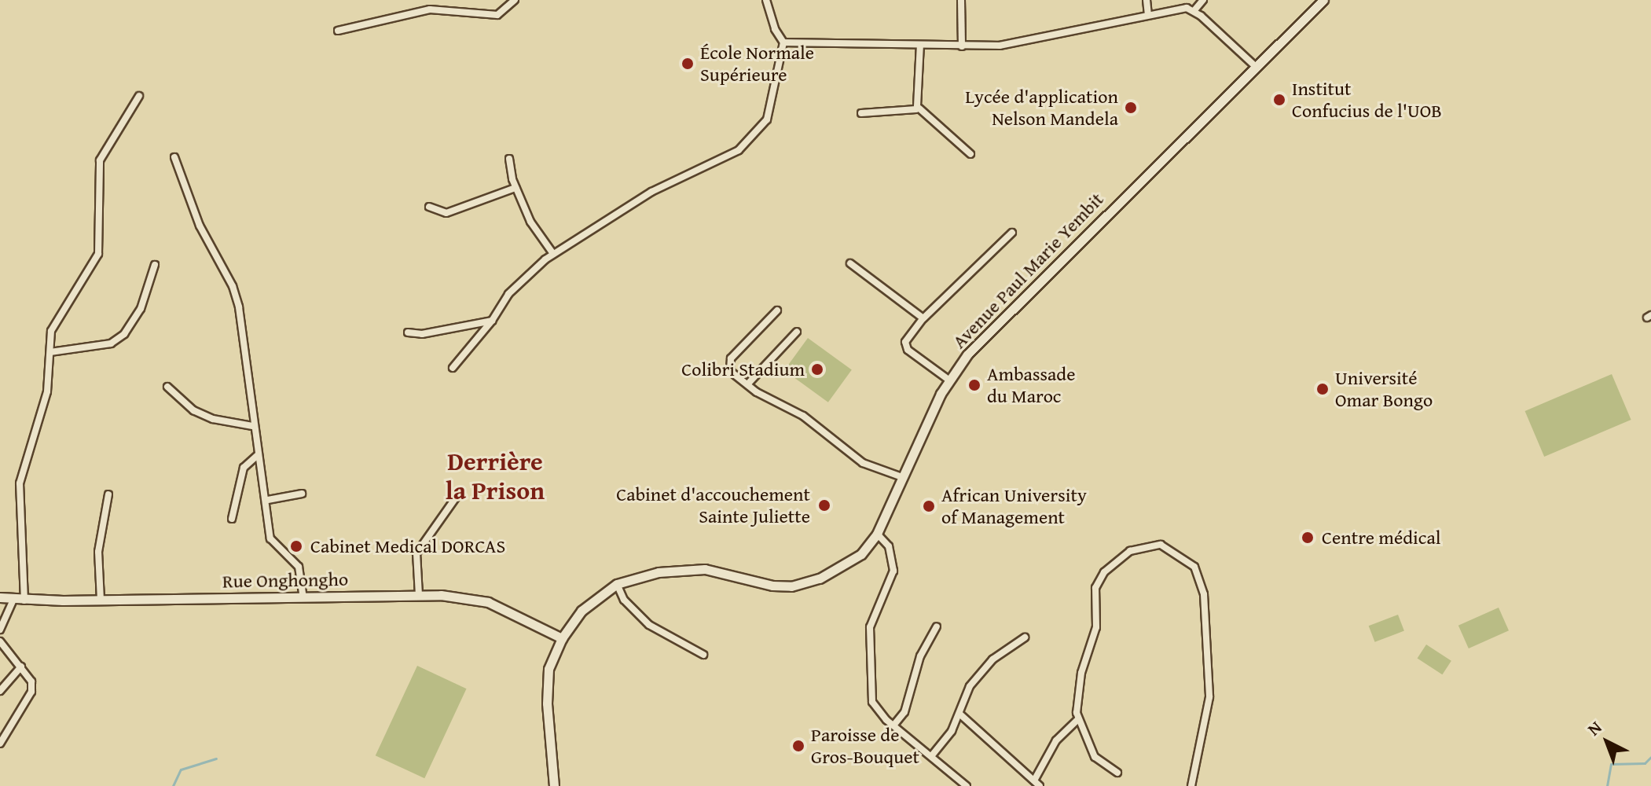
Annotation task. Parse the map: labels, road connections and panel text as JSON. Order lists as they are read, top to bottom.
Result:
{
  "streets": {
    "main road": ["Avenue Paul Marie Yembit", "Rue Onghongho"]
  },
  "crossings": [
    ["Avenue Paul Marie Yembit", "Rue Onghongho"]
  ],
  "districts": ["Derrière la Prison"],
  "places": [
    "École Normale Supérieure",
    "Institut Confucius de l'UOB",
    "Lycée d'application Nelson Mandela",
    "Colibri Stadium",
    "Ambassade du Maroc",
    "Université Omar Bongo",
    "Cabinet d'accouchement Sainte Juliette",
    "African University of Management",
    "Centre médical",
    "Cabinet Medical DORCAS",
    "Paroisse de Gros-Bouquet"
  ],
  "north": "top left"
}
